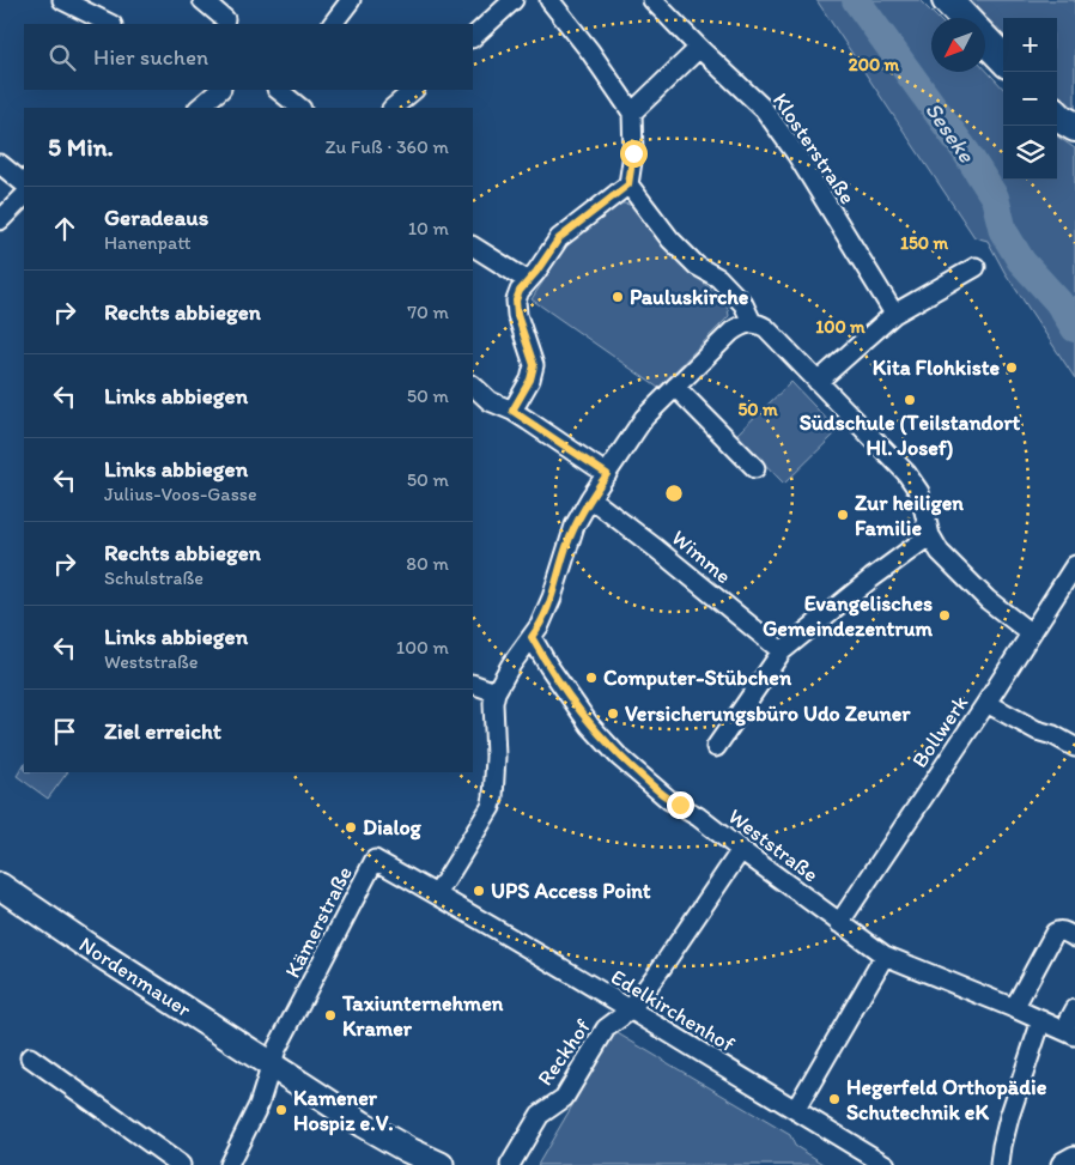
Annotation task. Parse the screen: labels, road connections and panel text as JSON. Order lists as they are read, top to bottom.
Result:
{
  "streets": {
    "street": [
      "Klosterstraße",
      "Wimme",
      "Bollwerk",
      "Weststraße",
      "Kämerstraße",
      "Nordenmauer",
      "Edelkirchenhof",
      "Reckhof"
    ]
  },
  "crossings": [
    ["Bollwerk", "Weststraße"],
    ["Weststraße", "Reckhof"],
    ["Kämerstraße", "Nordenmauer"],
    ["Kämerstraße", "Edelkirchenhof"],
    ["Edelkirchenhof", "Reckhof"]
  ],
  "water": ["Seseke"],
  "places": [
    "Pauluskirche",
    "Kita Flohkiste",
    "Südschule (Teilstandort Hl. Josef)",
    "Zur heiligen Familie",
    "Evangelisches Gemeindezentrum",
    "Computer-Stübchen",
    "Versicherungsbüro Udo Zeuner",
    "Dialog",
    "UPS Access Point",
    "Taxiunternehmen Kramer",
    "Hegerfeld Orthopädie Schutechnik eK",
    "Kamener Hospiz e.V."
  ],
  "north": "bottom left",
  "page": {
    "map_buttons": ["+", "−"],
    "search": "Hier suchen",
    "heading": ["5 Min.", "Zu Fuß · 360 m"],
    "list": [
      ["Geradeaus", "Hanenpatt", "10 m"],
      ["Rechts abbiegen", "70 m"],
      ["Links abbiegen", "50 m"],
      ["Links abbiegen", "Julius-Voos-Gasse", "50 m"],
      ["Rechts abbiegen", "Schulstraße", "80 m"],
      ["Links abbiegen", "Weststraße", "100 m"],
      "Ziel erreicht"
    ]
  },
  "rings": [
    "200 m",
    "150 m",
    "100 m",
    "50 m"
  ]
}
